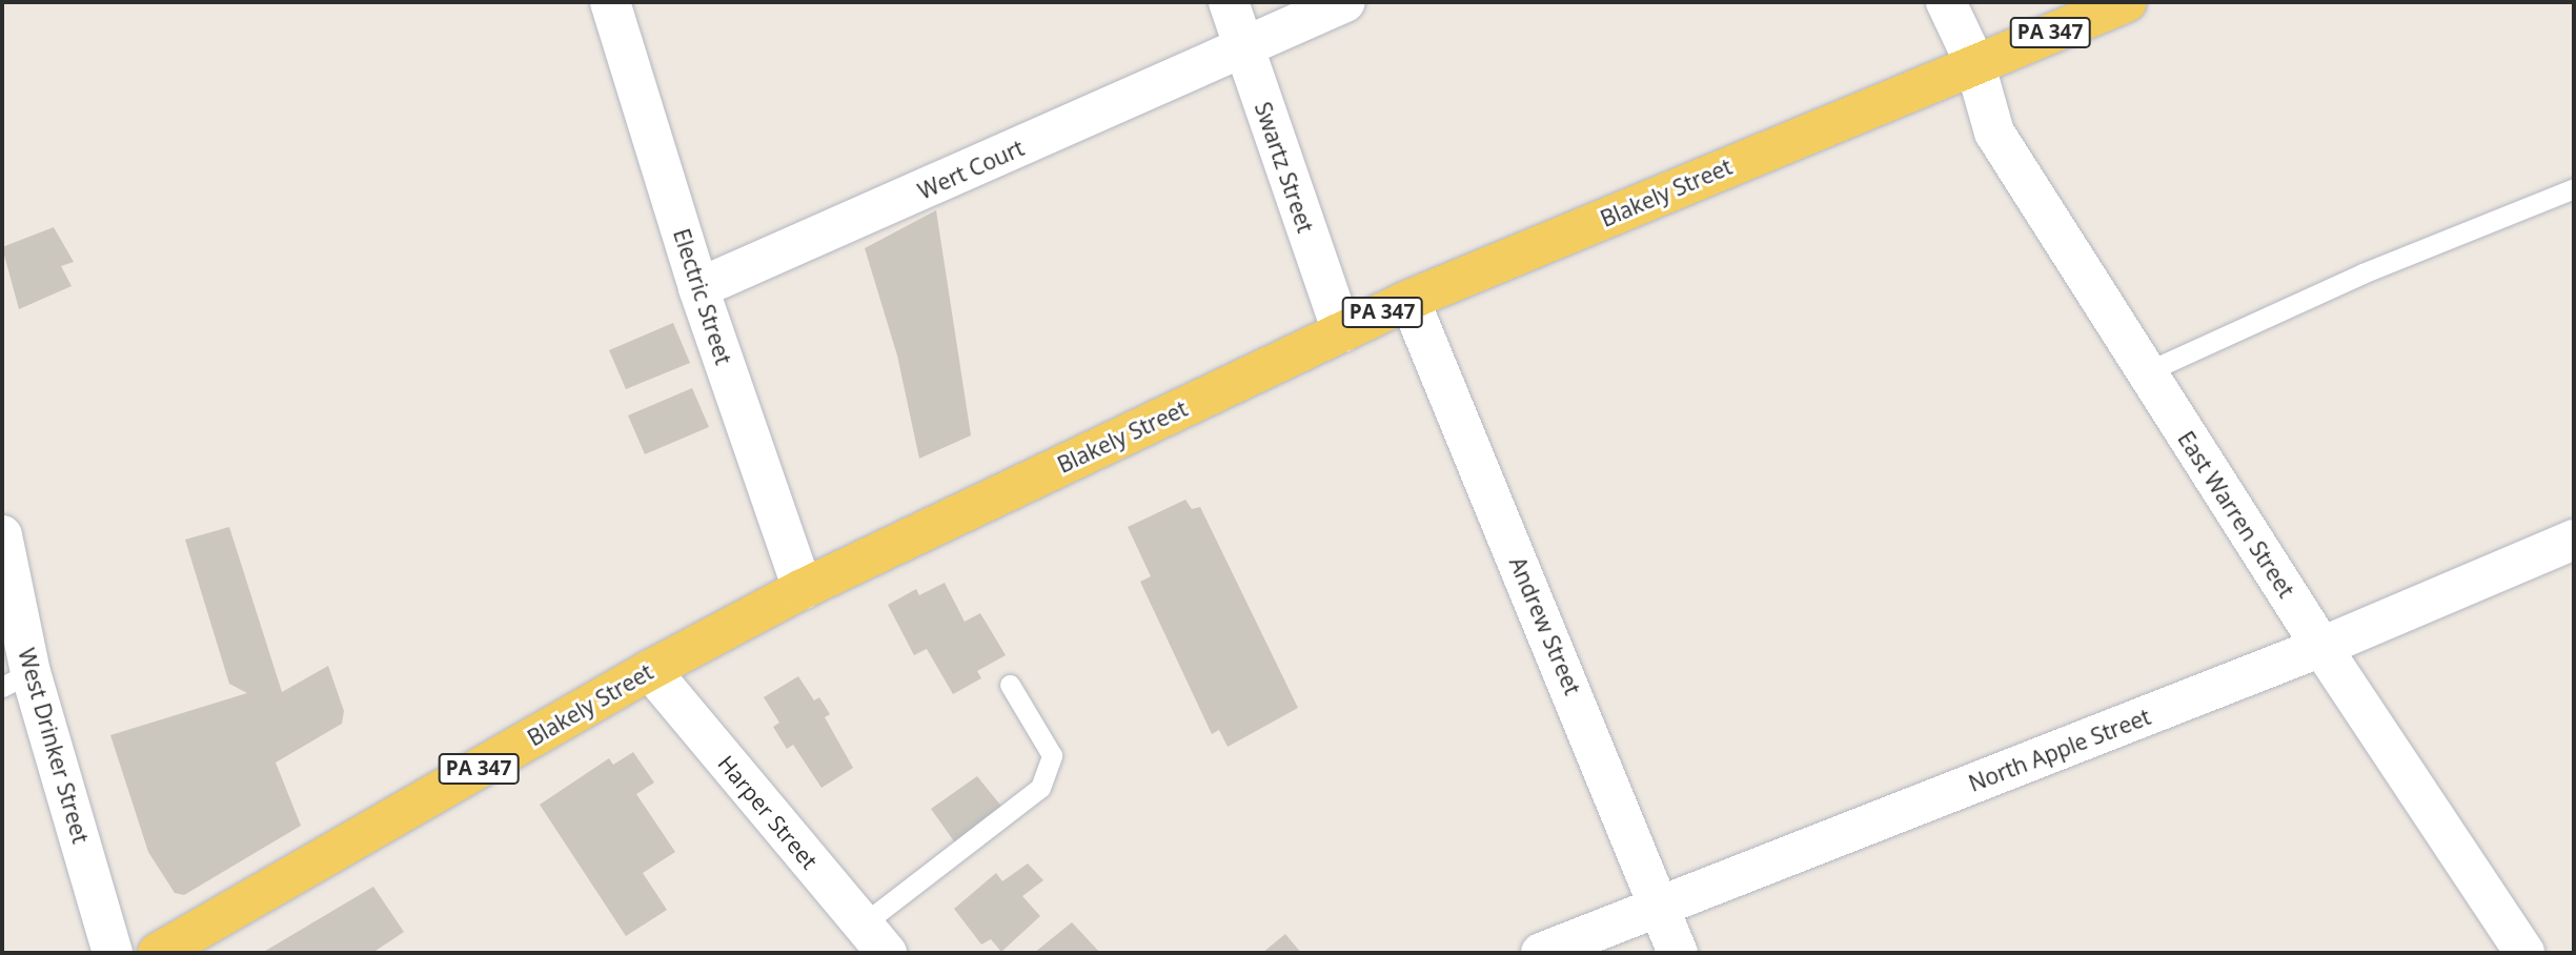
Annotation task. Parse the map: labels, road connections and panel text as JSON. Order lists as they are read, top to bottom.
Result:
{
  "streets": {
    "main road": ["PA 347", "Blakely Street"],
    "street": [
      "Swartz Street",
      "Wert Court",
      "Electric Street",
      "East Warren Street",
      "Andrew Street",
      "West Drinker Street",
      "North Apple Street",
      "Harper Street"
    ]
  },
  "crossings": [
    ["Swartz Street", "Wert Court"],
    ["Swartz Street", "Blakely Street"],
    ["Wert Court", "Electric Street"],
    ["Blakely Street", "Electric Street"],
    ["Blakely Street", "East Warren Street"],
    ["Blakely Street", "Andrew Street"],
    ["Blakely Street", "Harper Street"],
    ["East Warren Street", "North Apple Street"],
    ["Andrew Street", "North Apple Street"]
  ]
}
